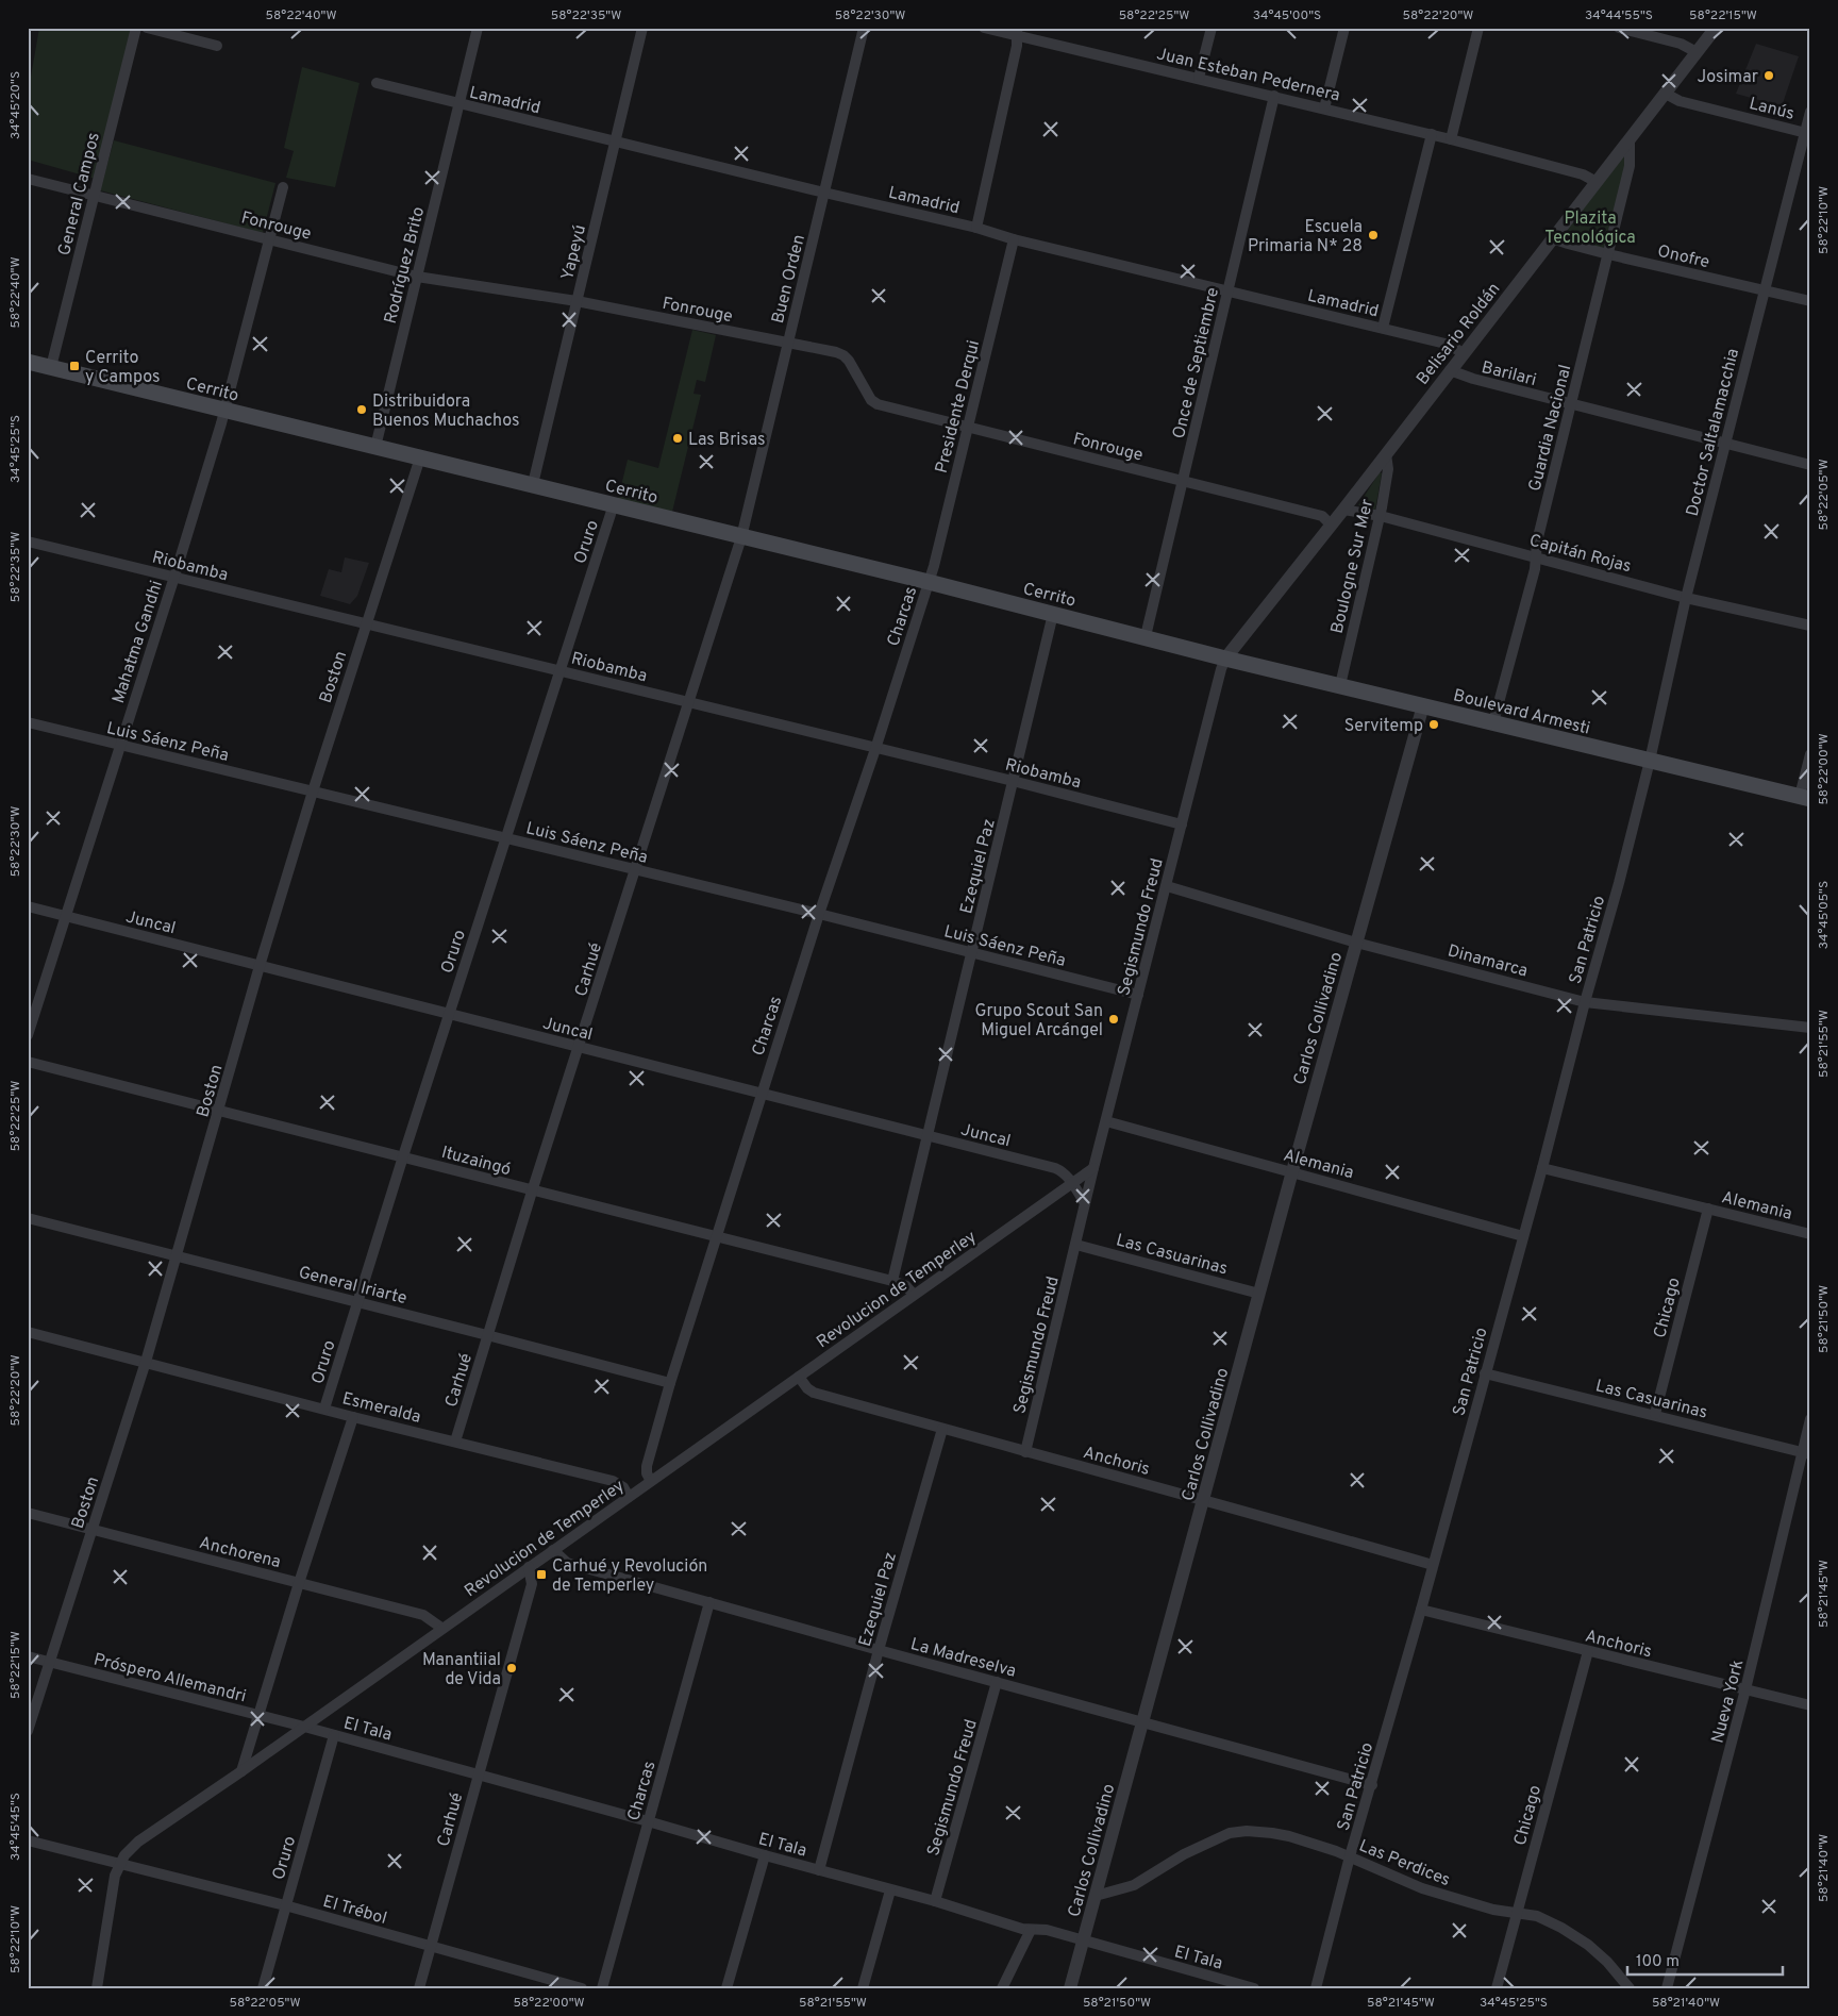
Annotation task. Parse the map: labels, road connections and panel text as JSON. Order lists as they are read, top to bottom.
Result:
{
  "streets": {
    "main road": ["Cerrito", "Boulevard Armesti"],
    "street": [
      "Juan Esteban Pedernera",
      "Lamadrid",
      "Lanús",
      "General Campos",
      "Fonrouge",
      "Yapeyú",
      "Onofre",
      "Rodríguez Brito",
      "Buen Orden",
      "Belisario Roldán",
      "Once de Septiembre",
      "Barilari",
      "Presidente Derqui",
      "Guardia Nacional",
      "Doctor Saltalamacchia",
      "Oruro",
      "Capitán Rojas",
      "Riobamba",
      "Boulogne Sur Mer",
      "Charcas",
      "Mahatma Gandhi",
      "Boston",
      "Luis Sáenz Peña",
      "Ezequiel Paz",
      "Juncal",
      "Segismundo Freud",
      "San Patricio",
      "Dinamarca",
      "Carhué",
      "Carlos Collivadino",
      "Ituzaingó",
      "Alemania",
      "Las Casuarinas",
      "General Iriarte",
      "Revolucion de Temperley",
      "Chicago",
      "Esmeralda",
      "Anchoris",
      "Anchorena",
      "La Madreselva",
      "Próspero Allemandri",
      "Nueva York",
      "El Tala",
      "Las Perdices",
      "El Trébol"
    ]
  },
  "crossings": [
    ["Juan Esteban Pedernera", "Belisario Roldán"],
    ["Juan Esteban Pedernera", "Once de Septiembre"],
    ["Lamadrid", "Yapeyú"],
    ["Lamadrid", "Rodríguez Brito"],
    ["Lamadrid", "Buen Orden"],
    ["Lamadrid", "Belisario Roldán"],
    ["Lamadrid", "Once de Septiembre"],
    ["Lamadrid", "Presidente Derqui"],
    ["Lanús", "Belisario Roldán"],
    ["Lanús", "Doctor Saltalamacchia"],
    ["General Campos", "Fonrouge"],
    ["General Campos", "Cerrito"],
    ["Fonrouge", "Yapeyú"],
    ["Fonrouge", "Rodríguez Brito"],
    ["Fonrouge", "Buen Orden"],
    ["Fonrouge", "Belisario Roldán"],
    ["Fonrouge", "Once de Septiembre"],
    ["Fonrouge", "Presidente Derqui"],
    ["Fonrouge", "Mahatma Gandhi"],
    ["Yapeyú", "Cerrito"],
    ["Onofre", "Belisario Roldán"],
    ["Onofre", "Guardia Nacional"],
    ["Onofre", "Doctor Saltalamacchia"],
    ["Rodríguez Brito", "Cerrito"],
    ["Buen Orden", "Cerrito"],
    ["Buen Orden", "Carhué"],
    ["Belisario Roldán", "Barilari"],
    ["Belisario Roldán", "Cerrito"],
    ["Belisario Roldán", "Guardia Nacional"],
    ["Belisario Roldán", "Capitán Rojas"],
    ["Belisario Roldán", "Boulogne Sur Mer"],
    ["Belisario Roldán", "Boulevard Armesti"],
    ["Belisario Roldán", "Segismundo Freud"],
    ["Once de Septiembre", "Cerrito"],
    ["Barilari", "Guardia Nacional"],
    ["Barilari", "Doctor Saltalamacchia"],
    ["Cerrito", "Presidente Derqui"],
    ["Cerrito", "Oruro"],
    ["Cerrito", "Charcas"],
    ["Cerrito", "Mahatma Gandhi"],
    ["Cerrito", "Boston"],
    ["Cerrito", "Boulevard Armesti"],
    ["Cerrito", "Ezequiel Paz"],
    ["Cerrito", "Segismundo Freud"],
    ["Cerrito", "Carhué"],
    ["Presidente Derqui", "Charcas"],
    ["Guardia Nacional", "Capitán Rojas"],
    ["Guardia Nacional", "Boulevard Armesti"],
    ["Doctor Saltalamacchia", "Capitán Rojas"],
    ["Doctor Saltalamacchia", "Boulevard Armesti"],
    ["Doctor Saltalamacchia", "San Patricio"],
    ["Oruro", "Riobamba"],
    ["Oruro", "Luis Sáenz Peña"],
    ["Oruro", "Juncal"],
    ["Oruro", "Ituzaingó"],
    ["Oruro", "General Iriarte"],
    ["Oruro", "Esmeralda"],
    ["Oruro", "El Tala"],
    ["Oruro", "El Trébol"],
    ["Capitán Rojas", "Boulogne Sur Mer"],
    ["Riobamba", "Charcas"],
    ["Riobamba", "Mahatma Gandhi"],
    ["Riobamba", "Boston"],
    ["Riobamba", "Ezequiel Paz"],
    ["Riobamba", "Segismundo Freud"],
    ["Riobamba", "Carhué"],
    ["Boulogne Sur Mer", "Boulevard Armesti"],
    ["Charcas", "Luis Sáenz Peña"],
    ["Charcas", "Juncal"],
    ["Charcas", "Ituzaingó"],
    ["Charcas", "General Iriarte"],
    ["Charcas", "Revolucion de Temperley"],
    ["Charcas", "La Madreselva"],
    ["Charcas", "El Tala"],
    ["Mahatma Gandhi", "Luis Sáenz Peña"],
    ["Mahatma Gandhi", "Juncal"],
    ["Boston", "Luis Sáenz Peña"],
    ["Boston", "Juncal"],
    ["Boston", "Ituzaingó"],
    ["Boston", "General Iriarte"],
    ["Boston", "Esmeralda"],
    ["Boston", "Anchorena"],
    ["Boston", "Próspero Allemandri"],
    ["Boulevard Armesti", "Segismundo Freud"],
    ["Boulevard Armesti", "San Patricio"],
    ["Boulevard Armesti", "Carlos Collivadino"],
    ["Luis Sáenz Peña", "Ezequiel Paz"],
    ["Luis Sáenz Peña", "Segismundo Freud"],
    ["Luis Sáenz Peña", "Carhué"],
    ["Ezequiel Paz", "Juncal"],
    ["Ezequiel Paz", "Ituzaingó"],
    ["Ezequiel Paz", "Anchoris"],
    ["Ezequiel Paz", "La Madreselva"],
    ["Ezequiel Paz", "El Tala"],
    ["Juncal", "Segismundo Freud"],
    ["Juncal", "Carhué"],
    ["Juncal", "Revolucion de Temperley"],
    ["Segismundo Freud", "Dinamarca"],
    ["Segismundo Freud", "Alemania"],
    ["Segismundo Freud", "Las Casuarinas"],
    ["Segismundo Freud", "Revolucion de Temperley"],
    ["Segismundo Freud", "Anchoris"],
    ["Segismundo Freud", "La Madreselva"],
    ["Segismundo Freud", "El Tala"],
    ["San Patricio", "Dinamarca"],
    ["San Patricio", "Alemania"],
    ["San Patricio", "Las Casuarinas"],
    ["San Patricio", "Anchoris"],
    ["San Patricio", "La Madreselva"],
    ["San Patricio", "Las Perdices"],
    ["Dinamarca", "Carlos Collivadino"],
    ["Carhué", "Ituzaingó"],
    ["Carhué", "General Iriarte"],
    ["Carhué", "Revolucion de Temperley"],
    ["Carhué", "Esmeralda"],
    ["Carhué", "El Tala"],
    ["Carhué", "El Trébol"],
    ["Carlos Collivadino", "Alemania"],
    ["Carlos Collivadino", "Las Casuarinas"],
    ["Carlos Collivadino", "Anchoris"],
    ["Carlos Collivadino", "La Madreselva"],
    ["Carlos Collivadino", "El Tala"],
    ["Carlos Collivadino", "Las Perdices"],
    ["Ituzaingó", "Revolucion de Temperley"],
    ["Alemania", "Chicago"],
    ["Las Casuarinas", "Chicago"],
    ["Las Casuarinas", "Nueva York"],
    ["Revolucion de Temperley", "Esmeralda"],
    ["Revolucion de Temperley", "Anchoris"],
    ["Revolucion de Temperley", "Anchorena"],
    ["Revolucion de Temperley", "La Madreselva"],
    ["Revolucion de Temperley", "Próspero Allemandri"],
    ["Revolucion de Temperley", "El Tala"],
    ["Revolucion de Temperley", "El Trébol"],
    ["Chicago", "Anchoris"],
    ["Chicago", "Las Perdices"],
    ["Anchoris", "Nueva York"],
    ["Próspero Allemandri", "El Tala"]
  ],
  "parks": ["Plazita Tecnológica"],
  "places": {
    "other": [
      "Josimar",
      "Escuela Primaria N* 28",
      "Distribuidora Buenos Muchachos",
      "Las Brisas",
      "Servitemp",
      "Grupo Scout San Miguel Arcángel",
      "Manantiial de Vida"
    ],
    "transit": ["Cerrito y Campos", "Carhué y Revolución de Temperley"]
  },
  "scale_bar": "100 m",
  "coordinates": [
    "58°22'40\"W",
    "58°22'35\"W",
    "58°22'30\"W",
    "58°22'25\"W",
    "34°45'00\"S",
    "58°22'20\"W",
    "34°44'55\"S",
    "58°22'15\"W",
    "34°45'20\"S",
    "58°22'10\"W",
    "34°45'25\"S",
    "58°22'05\"W",
    "58°22'00\"W",
    "34°45'05\"S",
    "58°21'55\"W",
    "58°21'50\"W",
    "58°21'45\"W",
    "34°45'45\"S",
    "58°21'40\"W"
  ]
}
